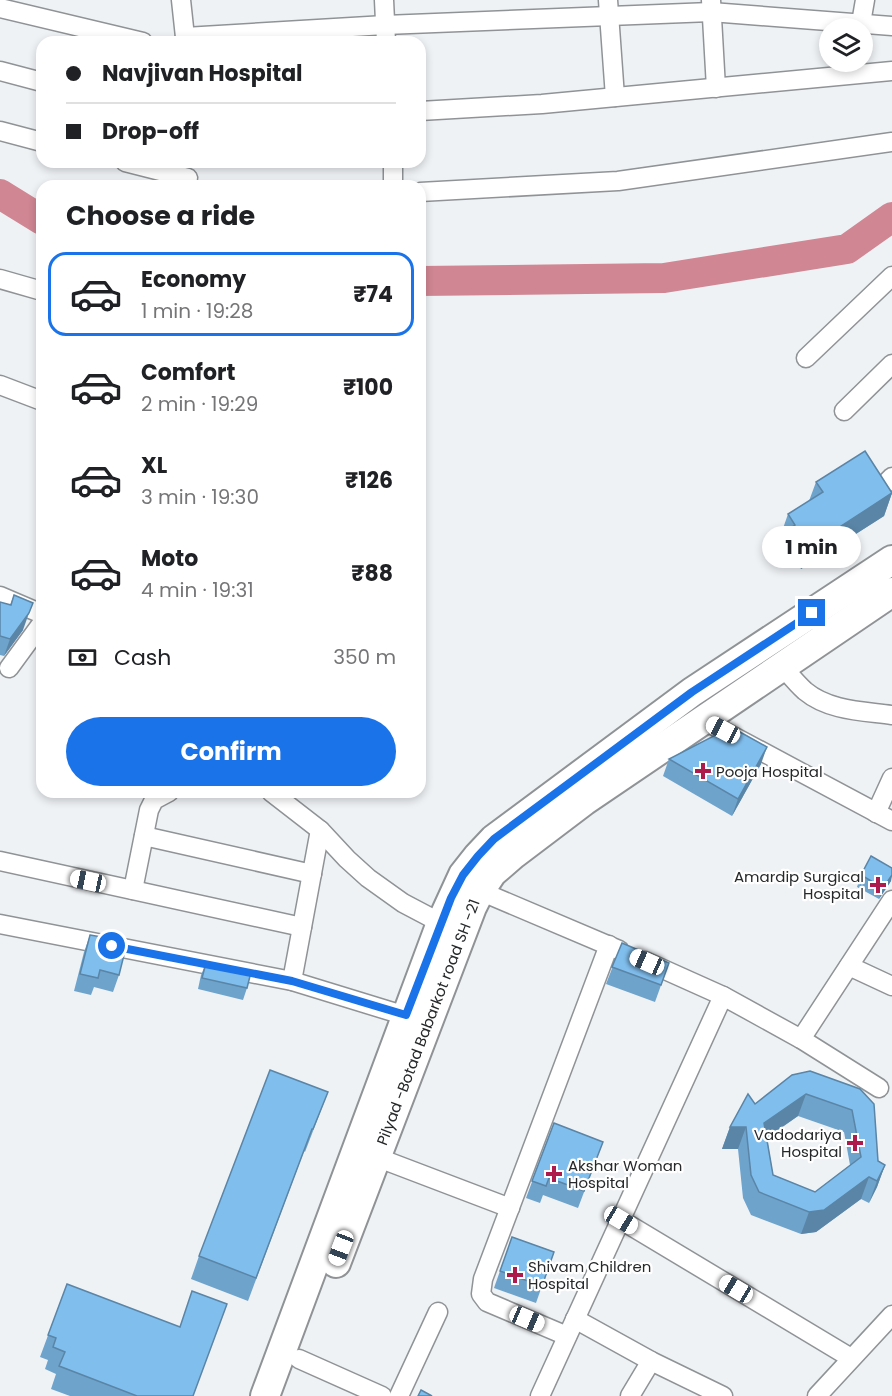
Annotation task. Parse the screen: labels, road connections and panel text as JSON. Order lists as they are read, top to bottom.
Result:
{
  "streets": {
    "main road": ["Pilyad -Botad Babarkot road SH -21"]
  },
  "places": {
    "health": [
      "Pooja Hospital",
      "Amardip Surgical Hospital",
      "Vadodariya Hospital",
      "Akshar Woman Hospital",
      "Shivam Children Hospital"
    ]
  },
  "page": {
    "banner": ["Navjivan Hospital", "Drop-off"],
    "heading": "Choose a ride",
    "list": [
      {
        "name": "Economy",
        "note": "1 min · 19:28",
        "value": "₹74"
      },
      {
        "name": "Comfort",
        "note": "2 min · 19:29",
        "value": "₹100"
      },
      {
        "name": "XL",
        "note": "3 min · 19:30",
        "value": "₹126"
      },
      {
        "name": "Moto",
        "note": "4 min · 19:31",
        "value": "₹88"
      }
    ],
    "bubble": "1 min",
    "pay": ["Cash", "350 m"],
    "buttons": "Confirm"
  }
}
